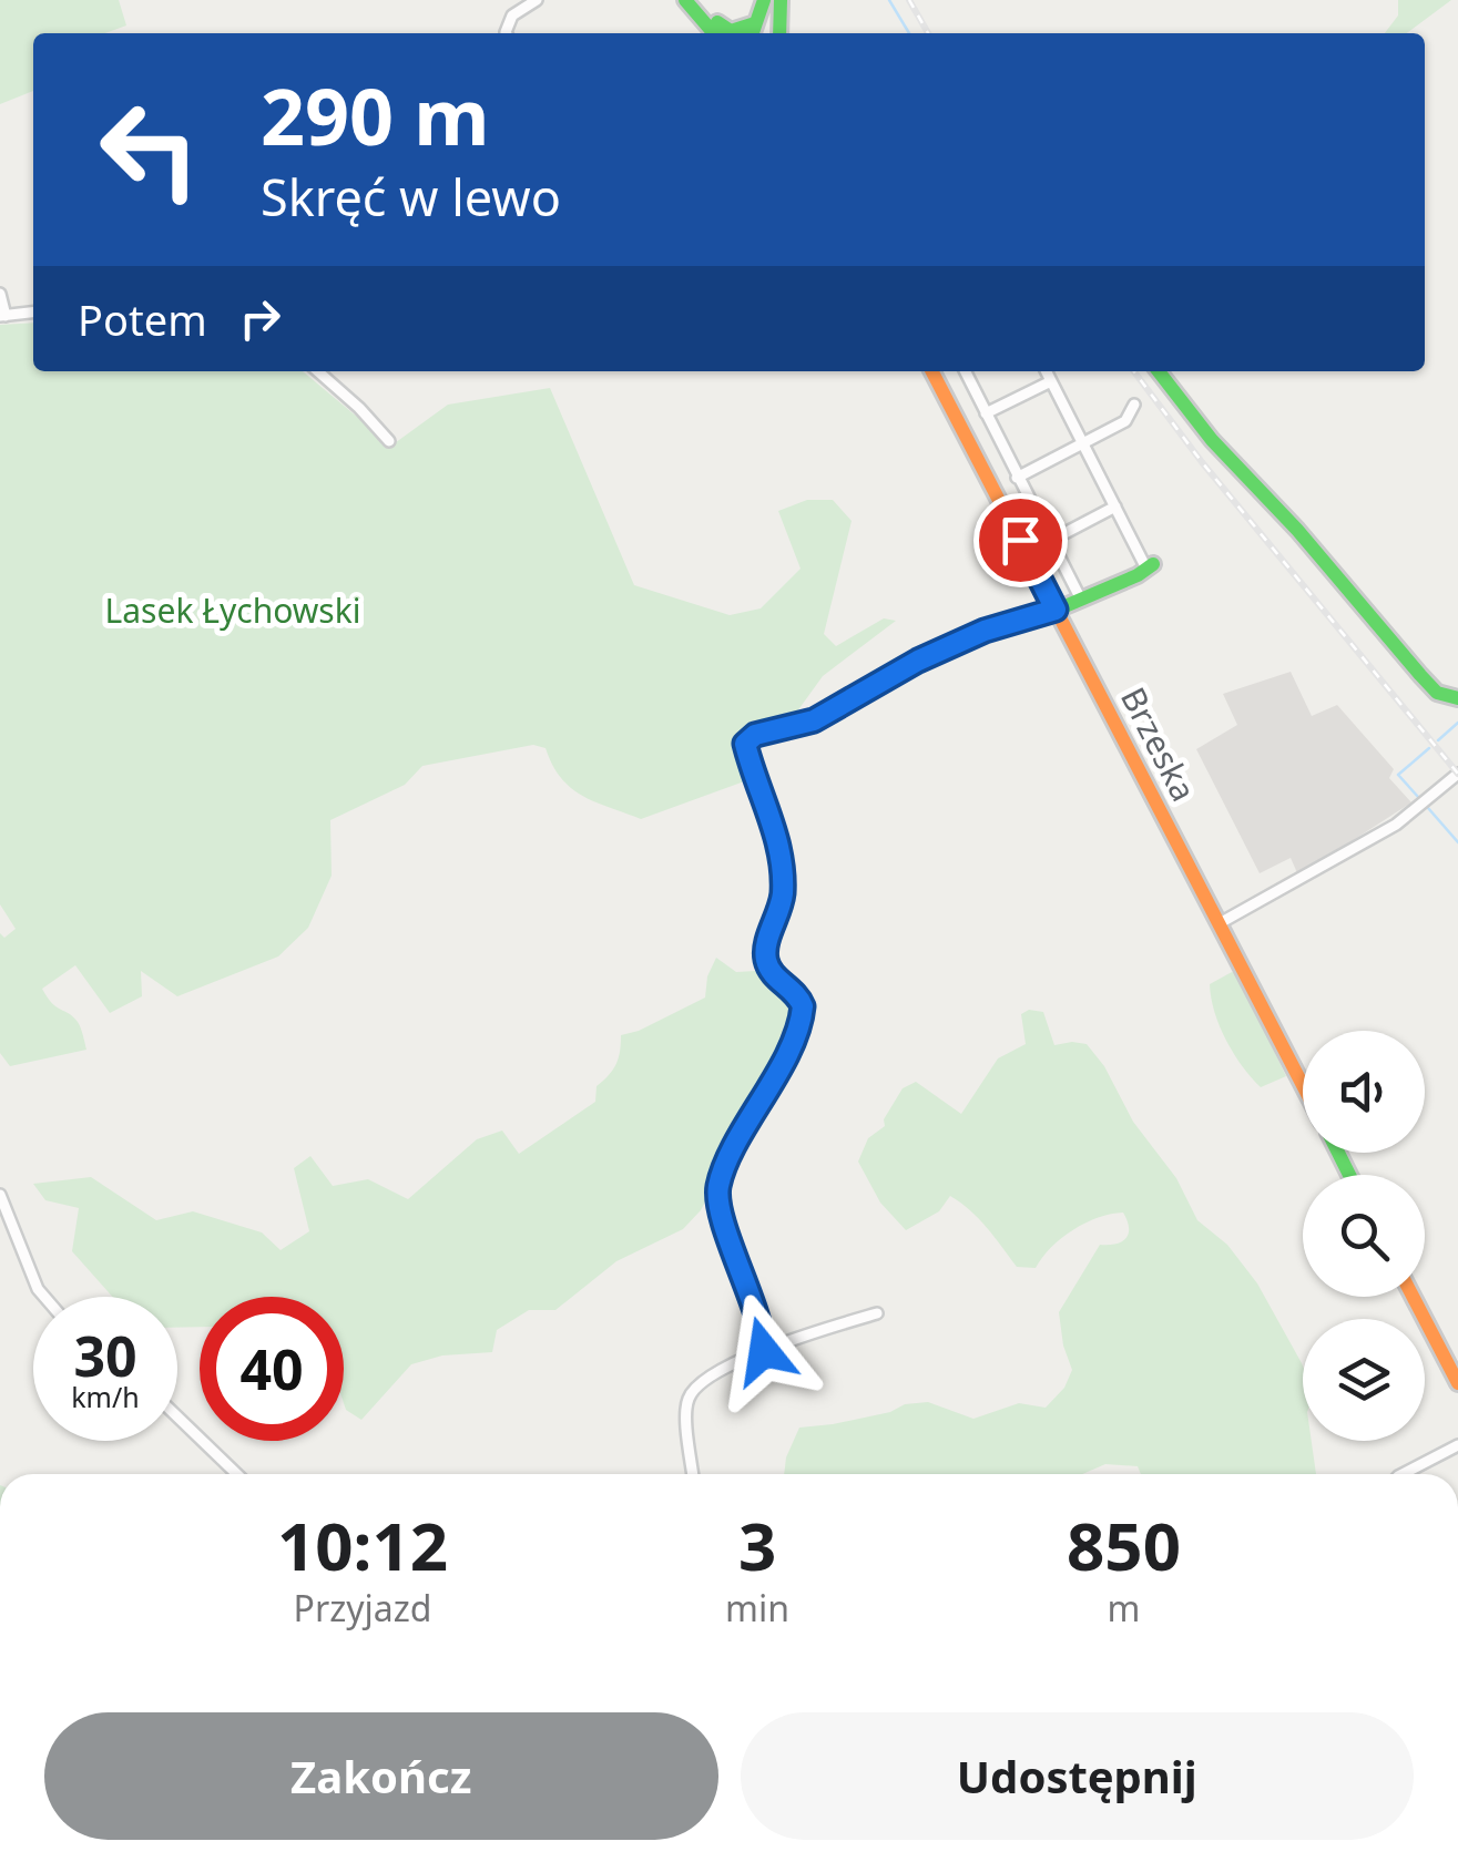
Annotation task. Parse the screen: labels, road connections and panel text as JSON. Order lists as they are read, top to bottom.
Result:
{
  "streets": {
    "street": ["Brzeska"]
  },
  "parks": ["Lasek Łychowski"],
  "page": {
    "turn": ["290 m", "Skręć w lewo"],
    "then": "Potem",
    "speed": "30 km/h",
    "limit": "40",
    "eta": [
      "10:12",
      "Przyjazd",
      "3",
      "min",
      "850",
      "m"
    ],
    "buttons": ["Zakończ", "Udostępnij"]
  }
}
